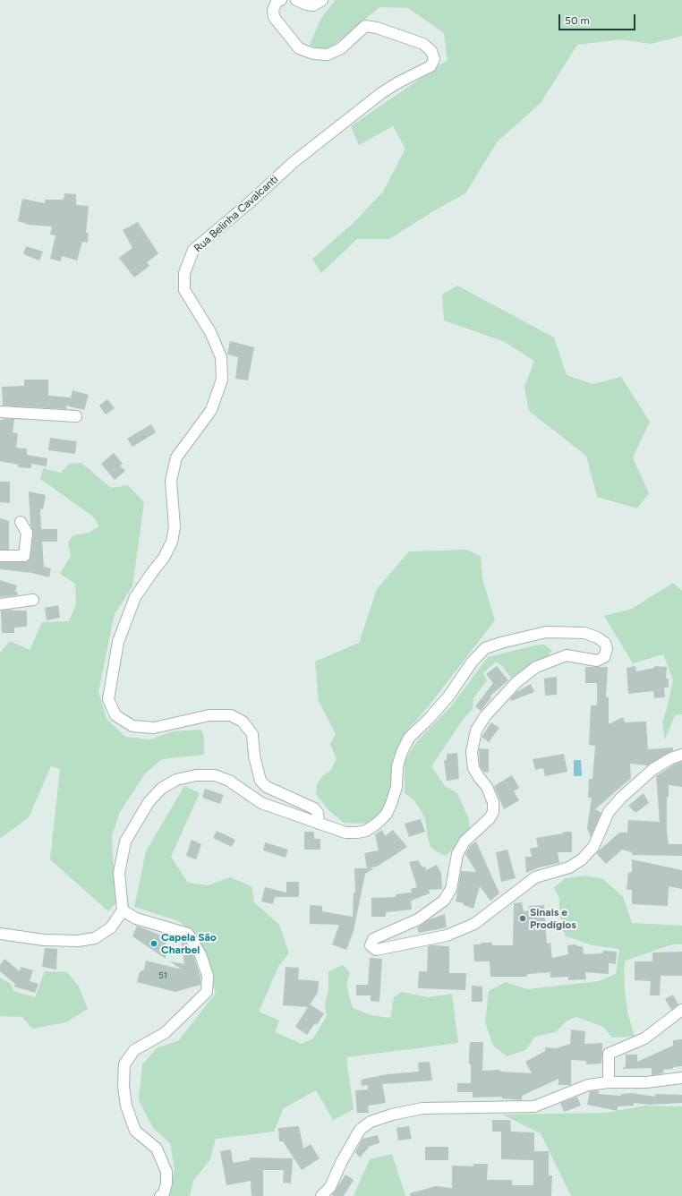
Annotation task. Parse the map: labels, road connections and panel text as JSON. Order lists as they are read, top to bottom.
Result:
{
  "streets": {
    "street": ["Rua Belinha Cavalcanti"]
  },
  "places": ["Sinais e Prodígios", "Capela São Charbel"],
  "house_numbers": ["51"],
  "scale_bar": "50 m"
}
